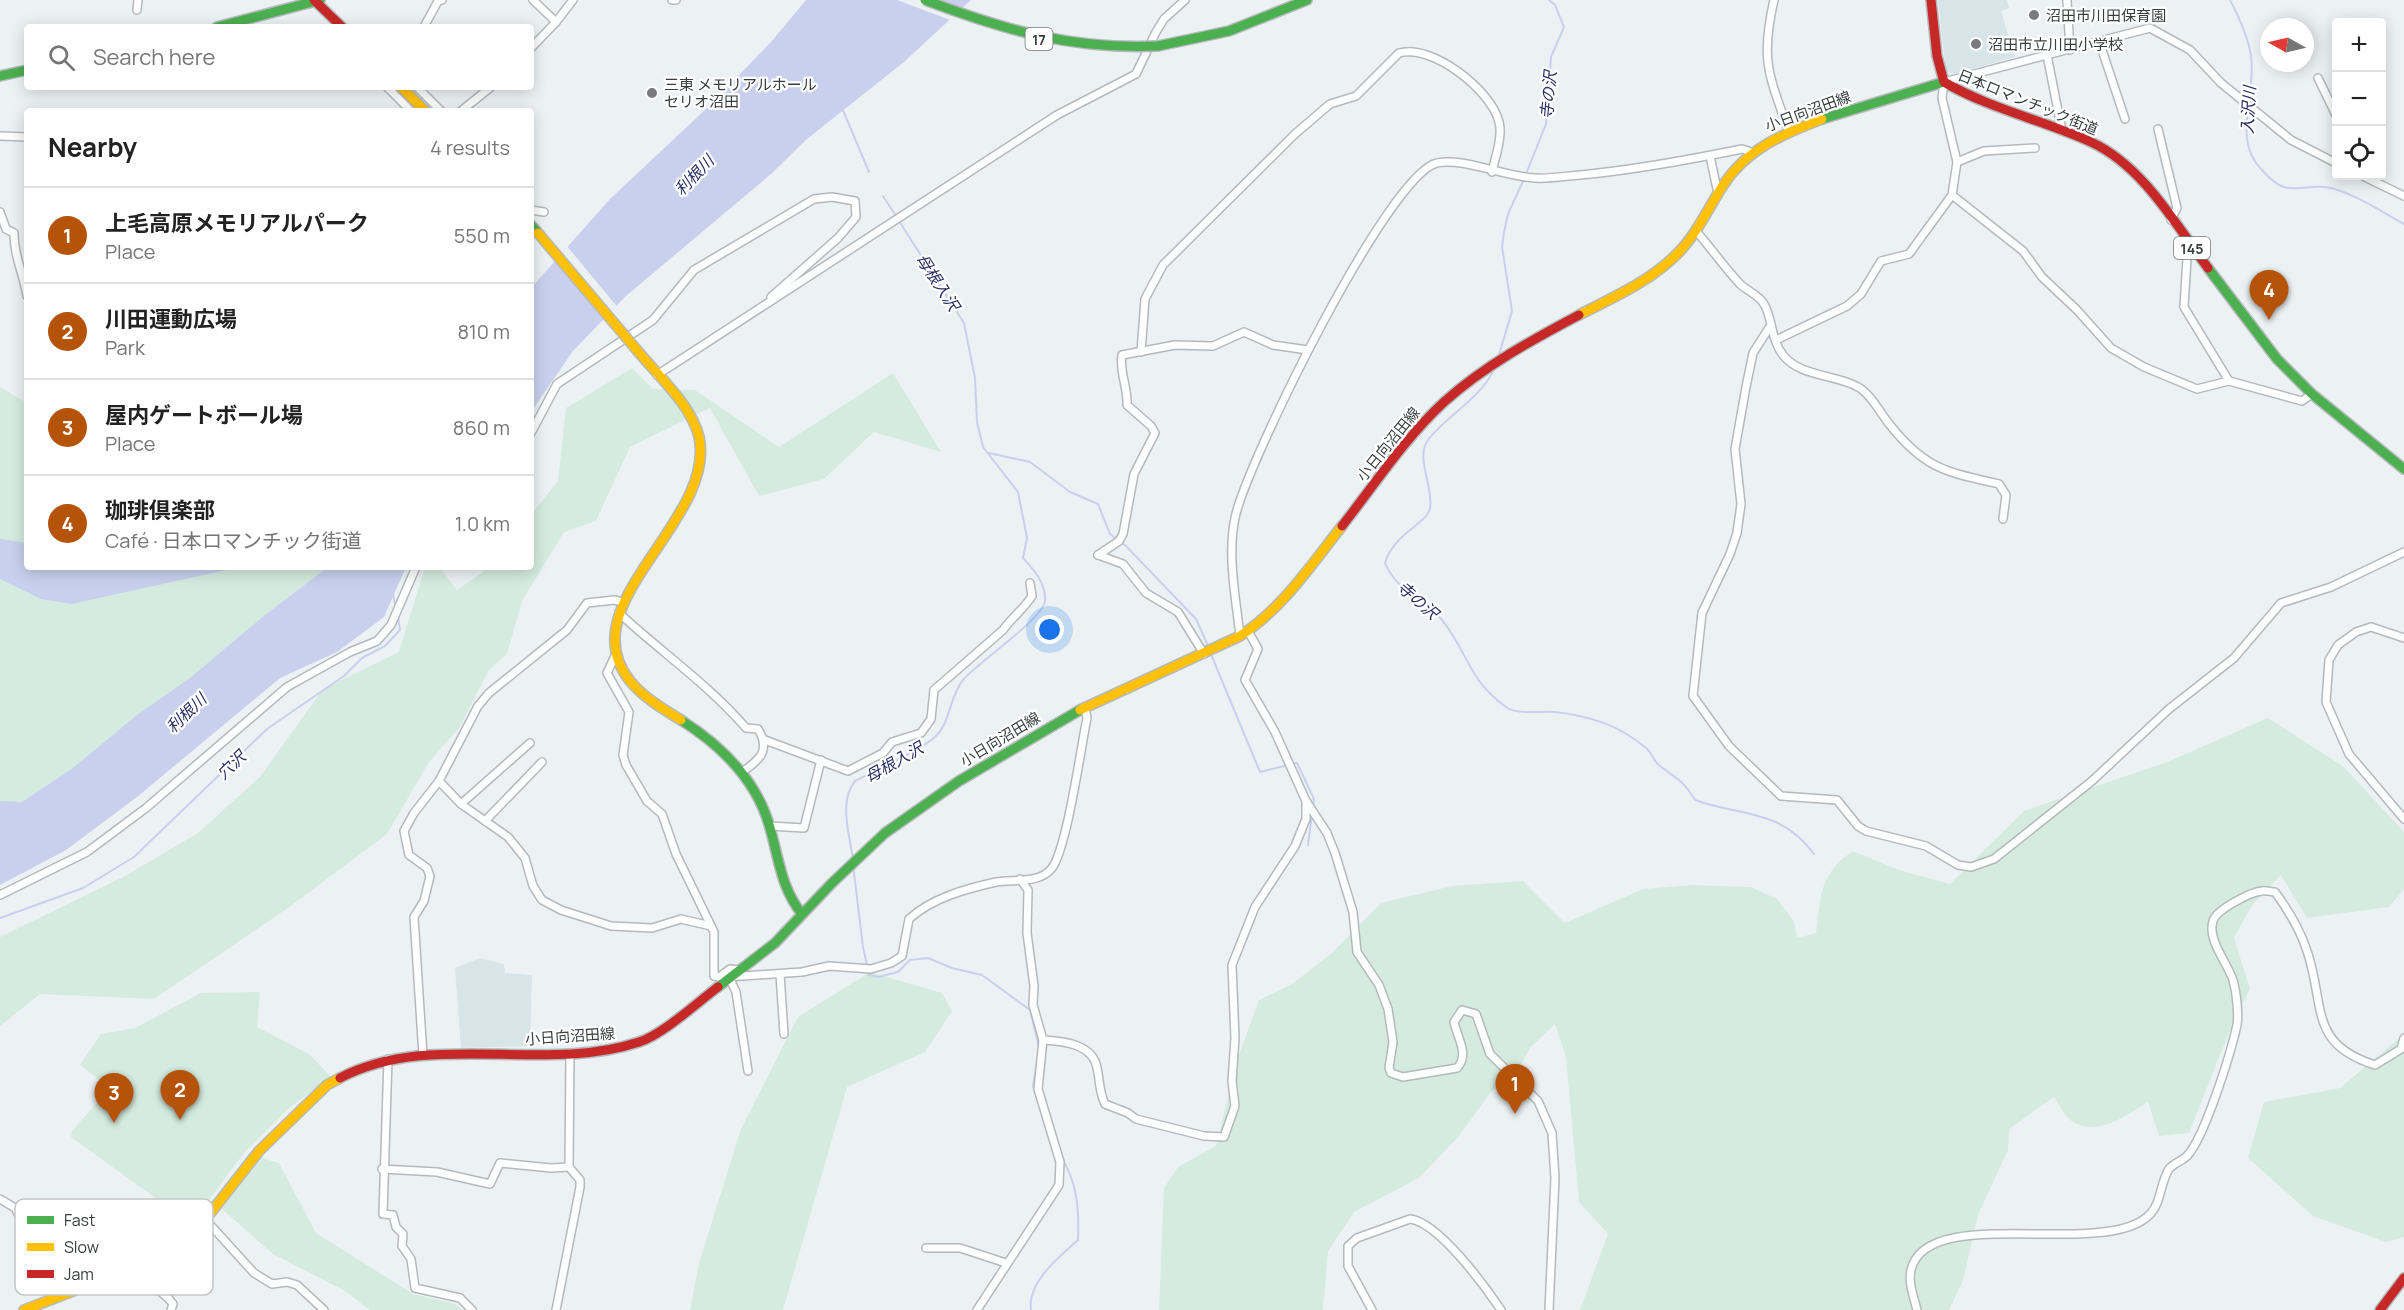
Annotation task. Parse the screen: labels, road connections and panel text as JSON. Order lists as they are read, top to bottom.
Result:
{
  "streets": {
    "main road": [
      "17",
      "日本ロマンチック街道",
      "小日向沼田線",
      "145"
    ]
  },
  "crossings": [
    ["日本ロマンチック街道", "小日向沼田線"]
  ],
  "water": [
    "寺の沢",
    "入沢川",
    "利根川",
    "母根入沢",
    "穴沢"
  ],
  "places": ["沼田市川田保育園", "沼田市立川田小学校", "三東 メモリアルホール セリオ沼田"],
  "legend": ["Fast", "Slow", "Jam"],
  "north": "left",
  "page": {
    "map_buttons": ["+", "−"],
    "search": "Search here",
    "heading": ["Nearby", "4 results"],
    "list": [
      {
        "mark": "1",
        "name": "上毛高原メモリアルパーク",
        "note": "Place",
        "value": "550 m"
      },
      {
        "mark": "2",
        "name": "川田運動広場",
        "note": "Park",
        "value": "810 m"
      },
      {
        "mark": "3",
        "name": "屋内ゲートボール場",
        "note": "Place",
        "value": "860 m"
      },
      {
        "mark": "4",
        "name": "珈琲倶楽部",
        "note": "Café · 日本ロマンチック街道",
        "value": "1.0 km"
      }
    ],
    "pins": [
      "4",
      "1",
      "2",
      "3"
    ]
  }
}
